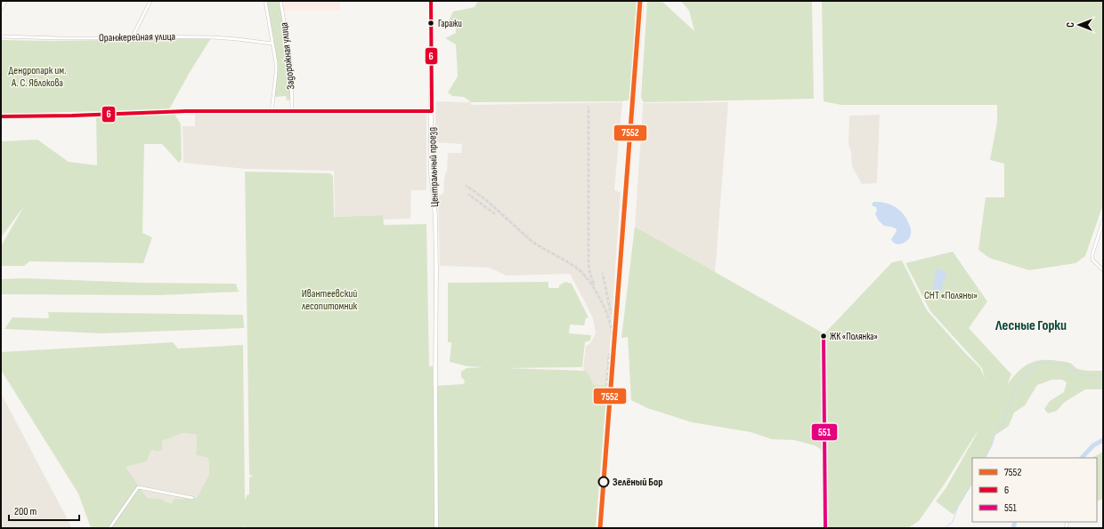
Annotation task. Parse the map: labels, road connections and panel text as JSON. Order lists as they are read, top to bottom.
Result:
{
  "streets": {
    "main road": ["Центральный проезд"],
    "street": ["Оранжерейная улица", "Задорожная улица"]
  },
  "crossings": [
    ["Оранжерейная улица", "Задорожная улица"]
  ],
  "districts": ["Лесные Горки"],
  "parks": ["Дендропарк им. А. С. Яблокова", "Ивантеевский лесопитомник", "СНТ «Поляны»"],
  "places": ["Гаражи", "ЖК «Полянка»", "Зелёный Бор"],
  "lines": ["transit line 7552", "transit line 6", "transit line 551"],
  "legend": ["7552", "6", "551"],
  "scale_bar": "200 m",
  "north": "left"
}
